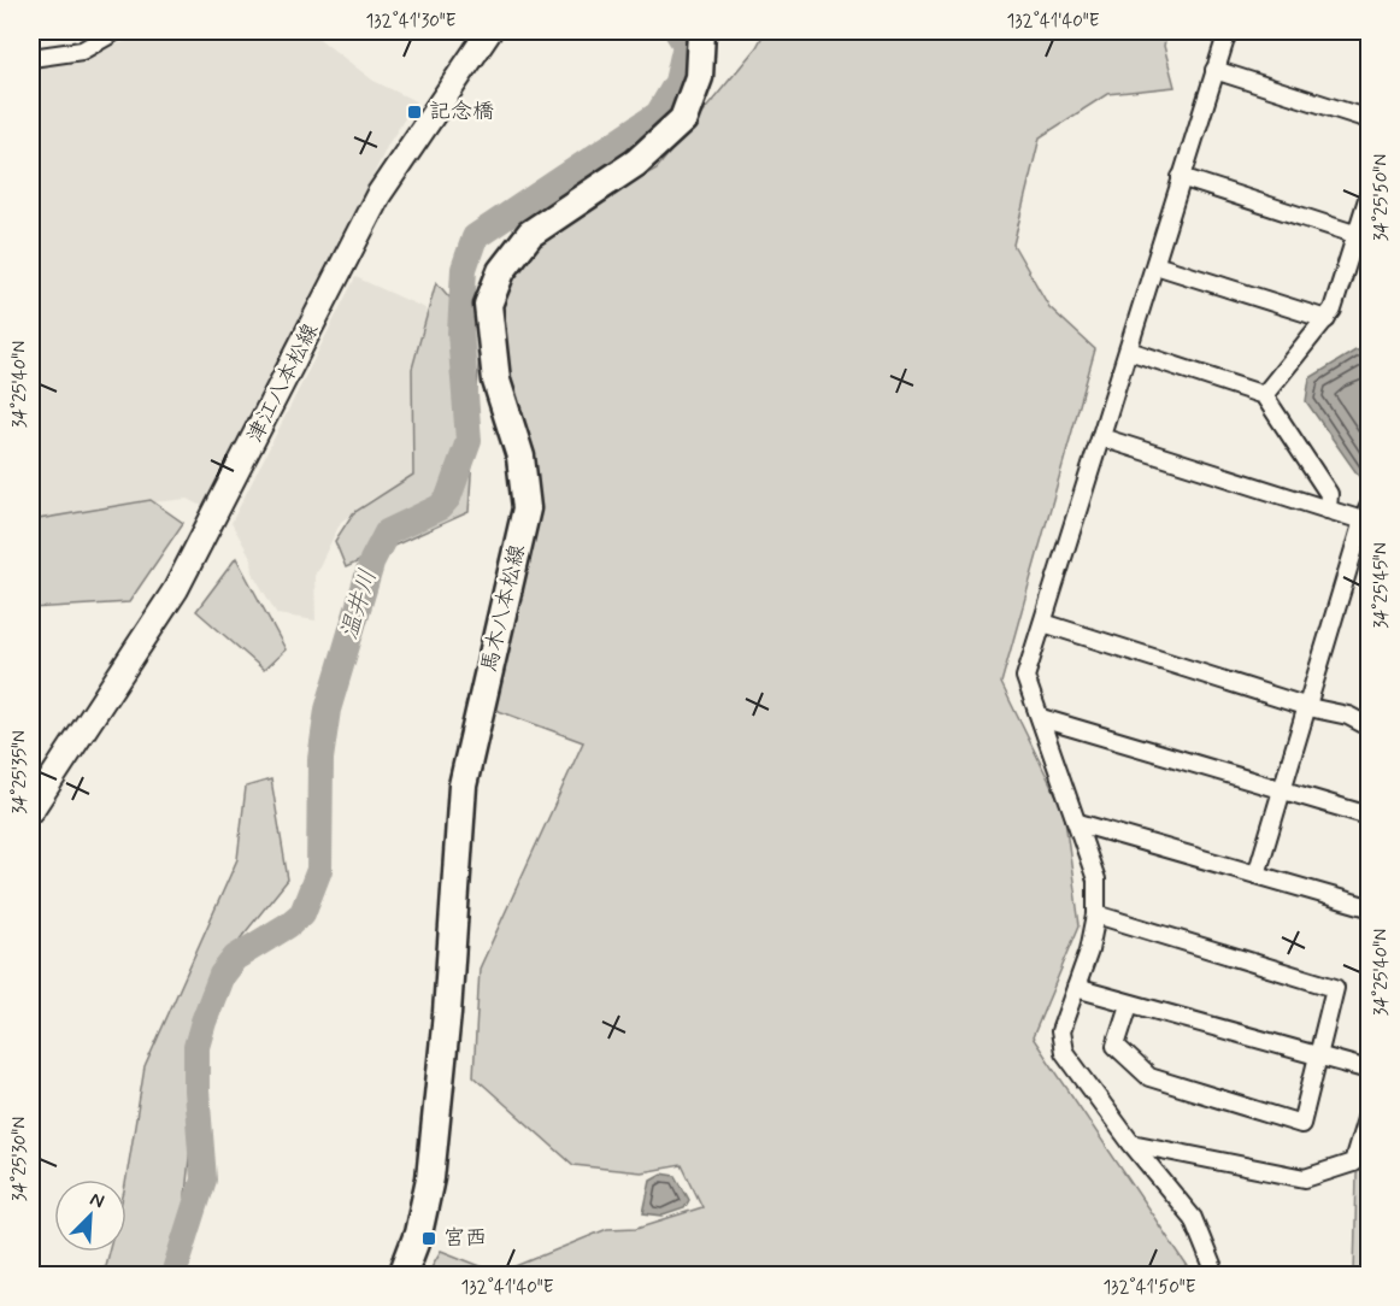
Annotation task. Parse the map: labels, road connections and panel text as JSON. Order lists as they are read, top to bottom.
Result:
{
  "streets": {
    "main road": ["津江八本松線", "馬木八本松線"]
  },
  "water": ["温井川"],
  "places": {
    "transit": ["記念橋", "宮西"]
  },
  "north": "top right",
  "coordinates": [
    "132°41'30\"E",
    "132°41'40\"E",
    "34°25'50\"N",
    "34°25'40\"N",
    "34°25'45\"N",
    "34°25'35\"N",
    "34°25'30\"N",
    "132°41'50\"E"
  ]
}
